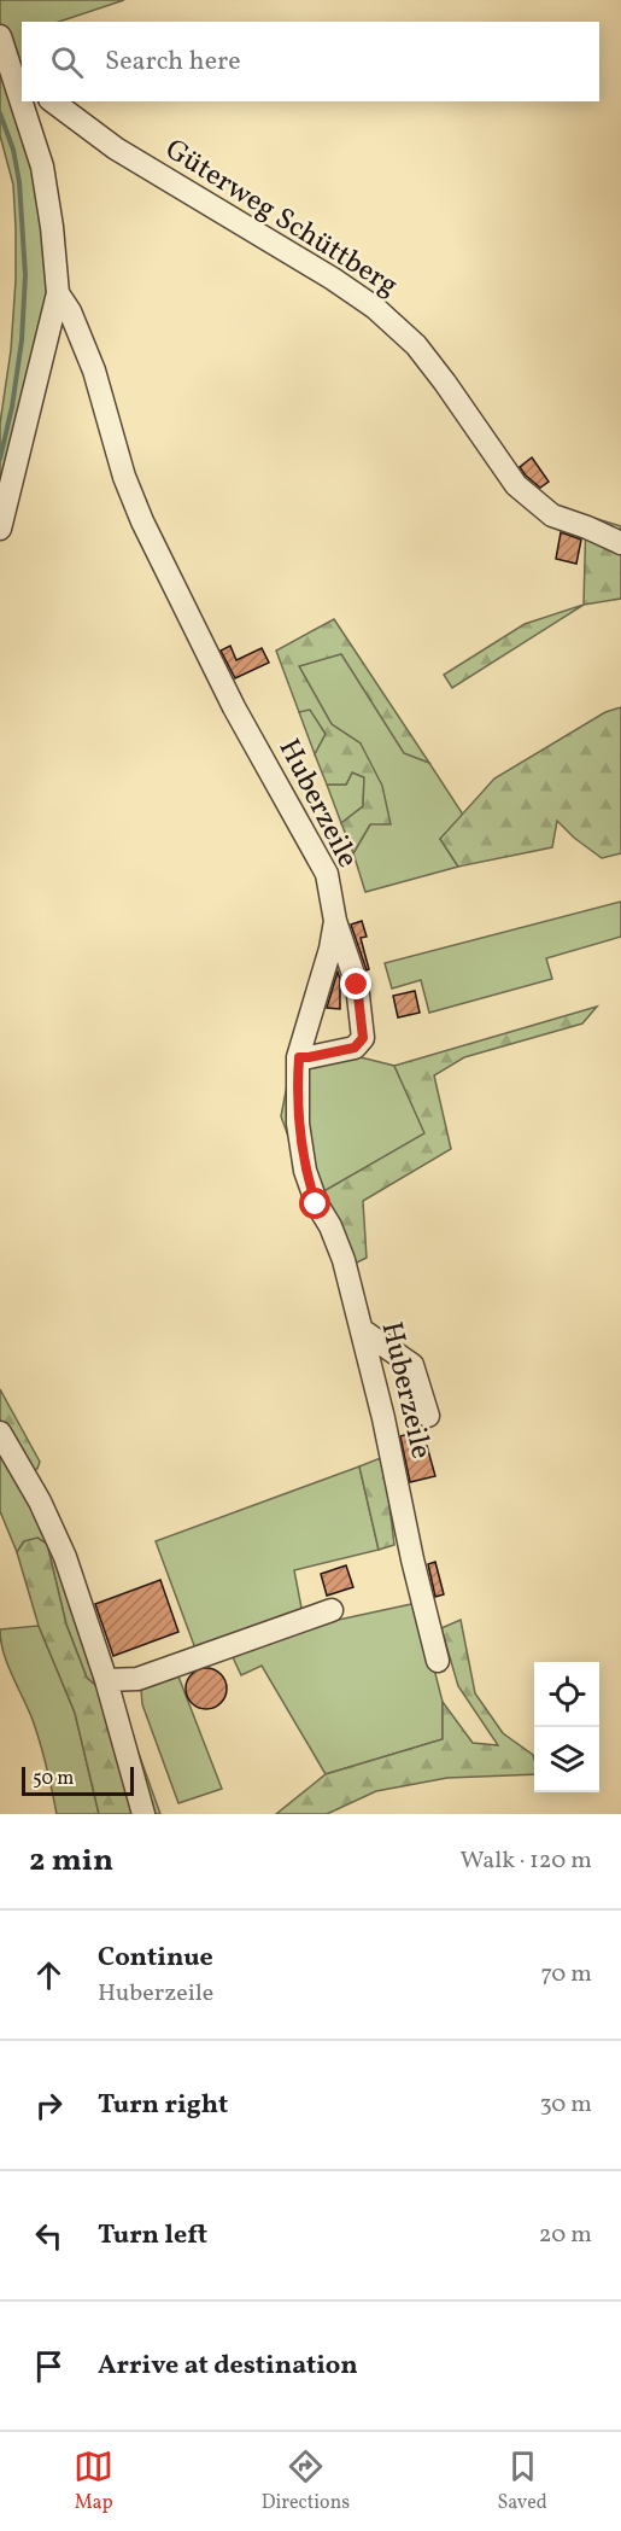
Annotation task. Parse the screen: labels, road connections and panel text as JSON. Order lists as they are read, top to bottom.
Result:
{
  "streets": {
    "street": ["Güterweg Schüttberg", "Huberzeile"]
  },
  "scale_bar": "50 m",
  "page": {
    "search": "Search here",
    "scale": "50 m",
    "heading": ["2 min", "Walk · 120 m"],
    "list": [
      ["Continue", "Huberzeile", "70 m"],
      ["Turn right", "30 m"],
      ["Turn left", "20 m"],
      "Arrive at destination"
    ],
    "nav": ["Map", "Directions", "Saved"]
  }
}
